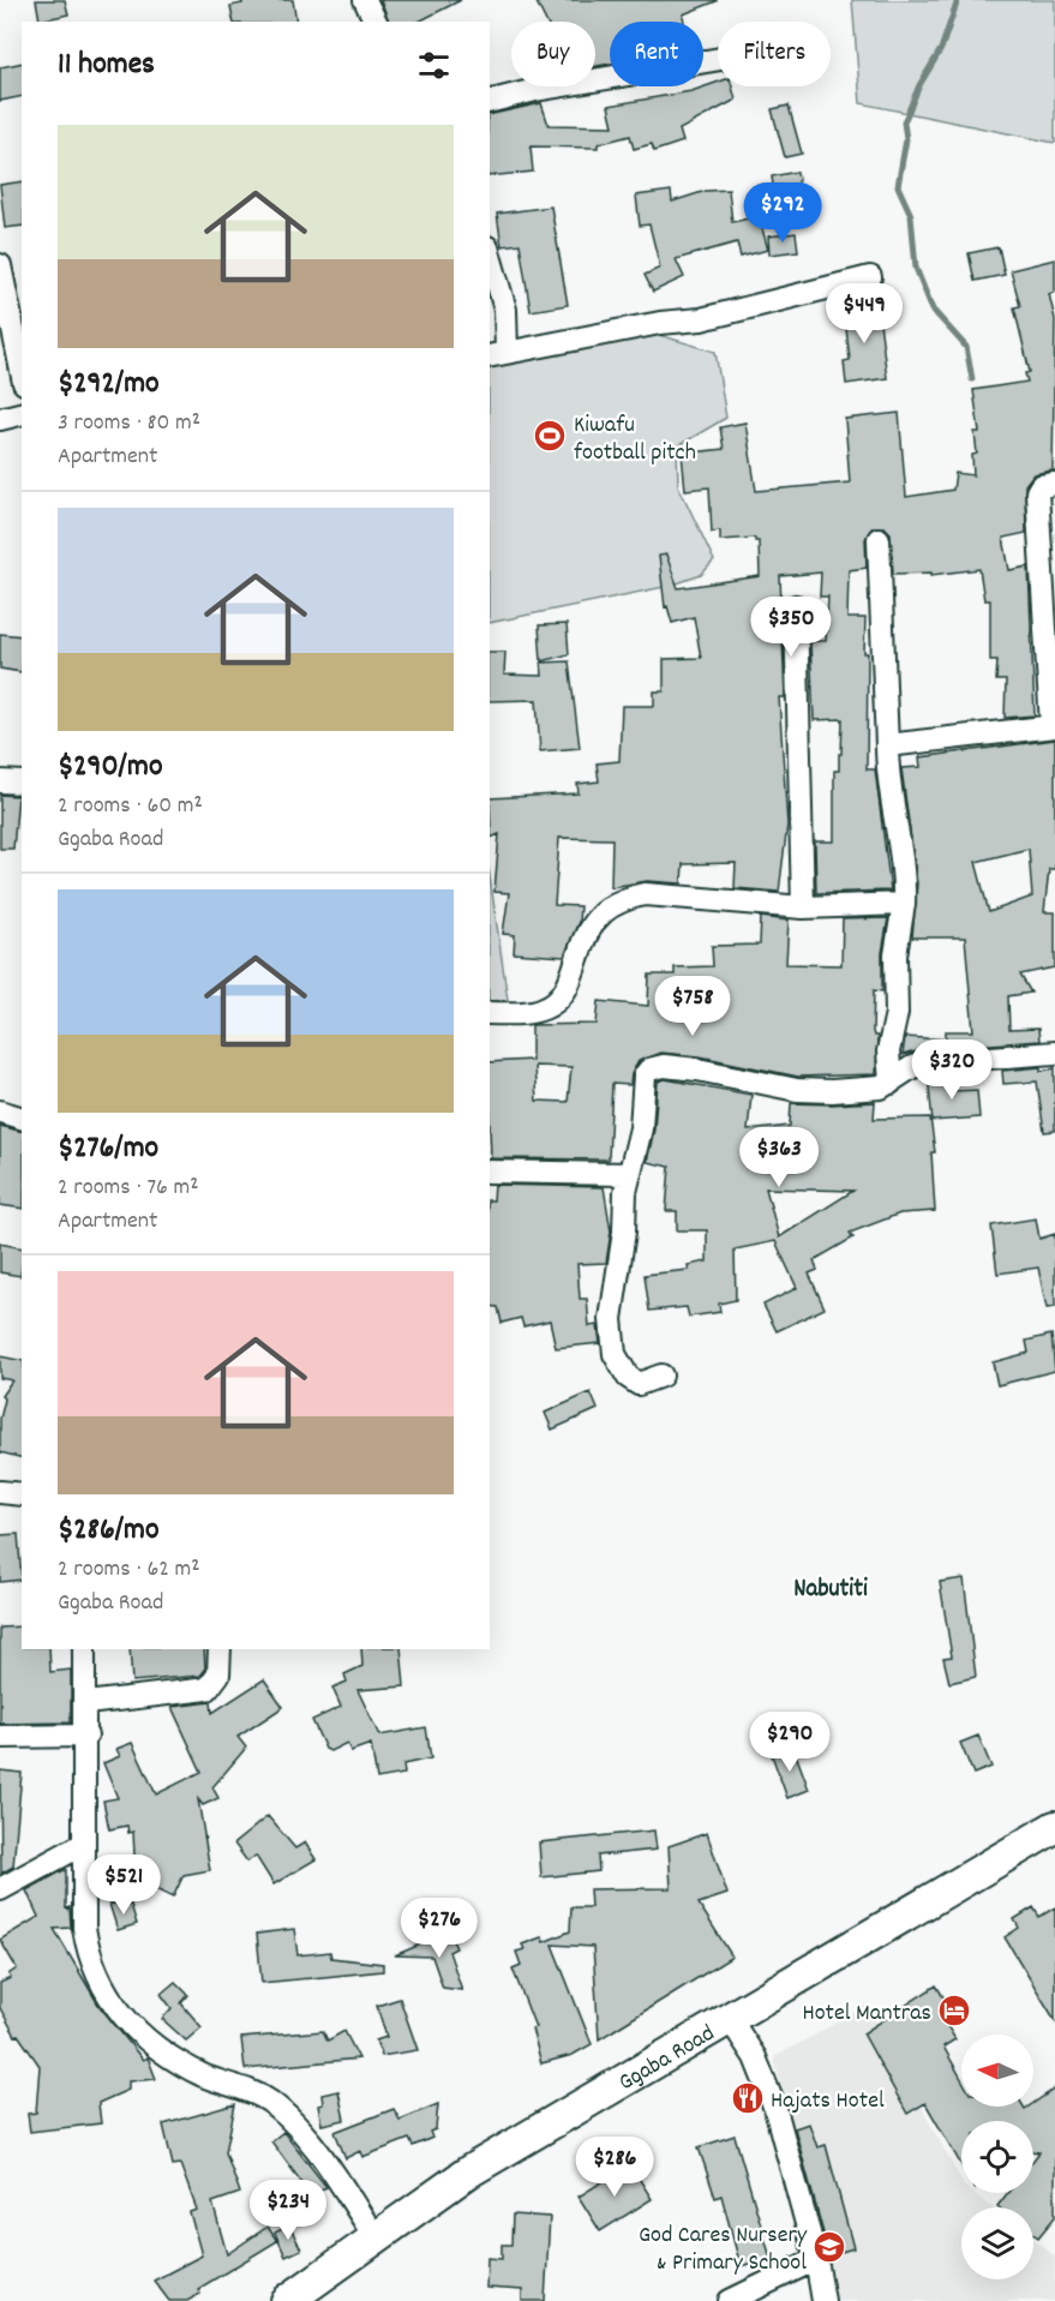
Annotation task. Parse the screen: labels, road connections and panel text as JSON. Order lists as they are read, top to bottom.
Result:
{
  "streets": {
    "main road": ["Ggaba Road"]
  },
  "districts": ["Nabutiti"],
  "places": {
    "sports": ["Kiwafu football pitch"],
    "hotel": ["Hotel Mantras"],
    "restaurant": ["Hajats Hotel"],
    "school or university": ["God Cares Nursery & Primary School"]
  },
  "north": "left",
  "page": {
    "chip": ["Buy", "Rent", "Filters"],
    "heading": "11 homes",
    "list": [
      {
        "name": "$292/mo",
        "note": "3 rooms · 80 m² · Apartment"
      },
      {
        "name": "$290/mo",
        "note": "2 rooms · 60 m² · Ggaba Road"
      },
      {
        "name": "$276/mo",
        "note": "2 rooms · 76 m² · Apartment"
      },
      {
        "name": "$286/mo",
        "note": "2 rooms · 62 m² · Ggaba Road"
      }
    ],
    "price": [
      "$292",
      "$449",
      "$350",
      "$758",
      "$320",
      "$363",
      "$290",
      "$521",
      "$276",
      "$286",
      "$234"
    ]
  }
}
